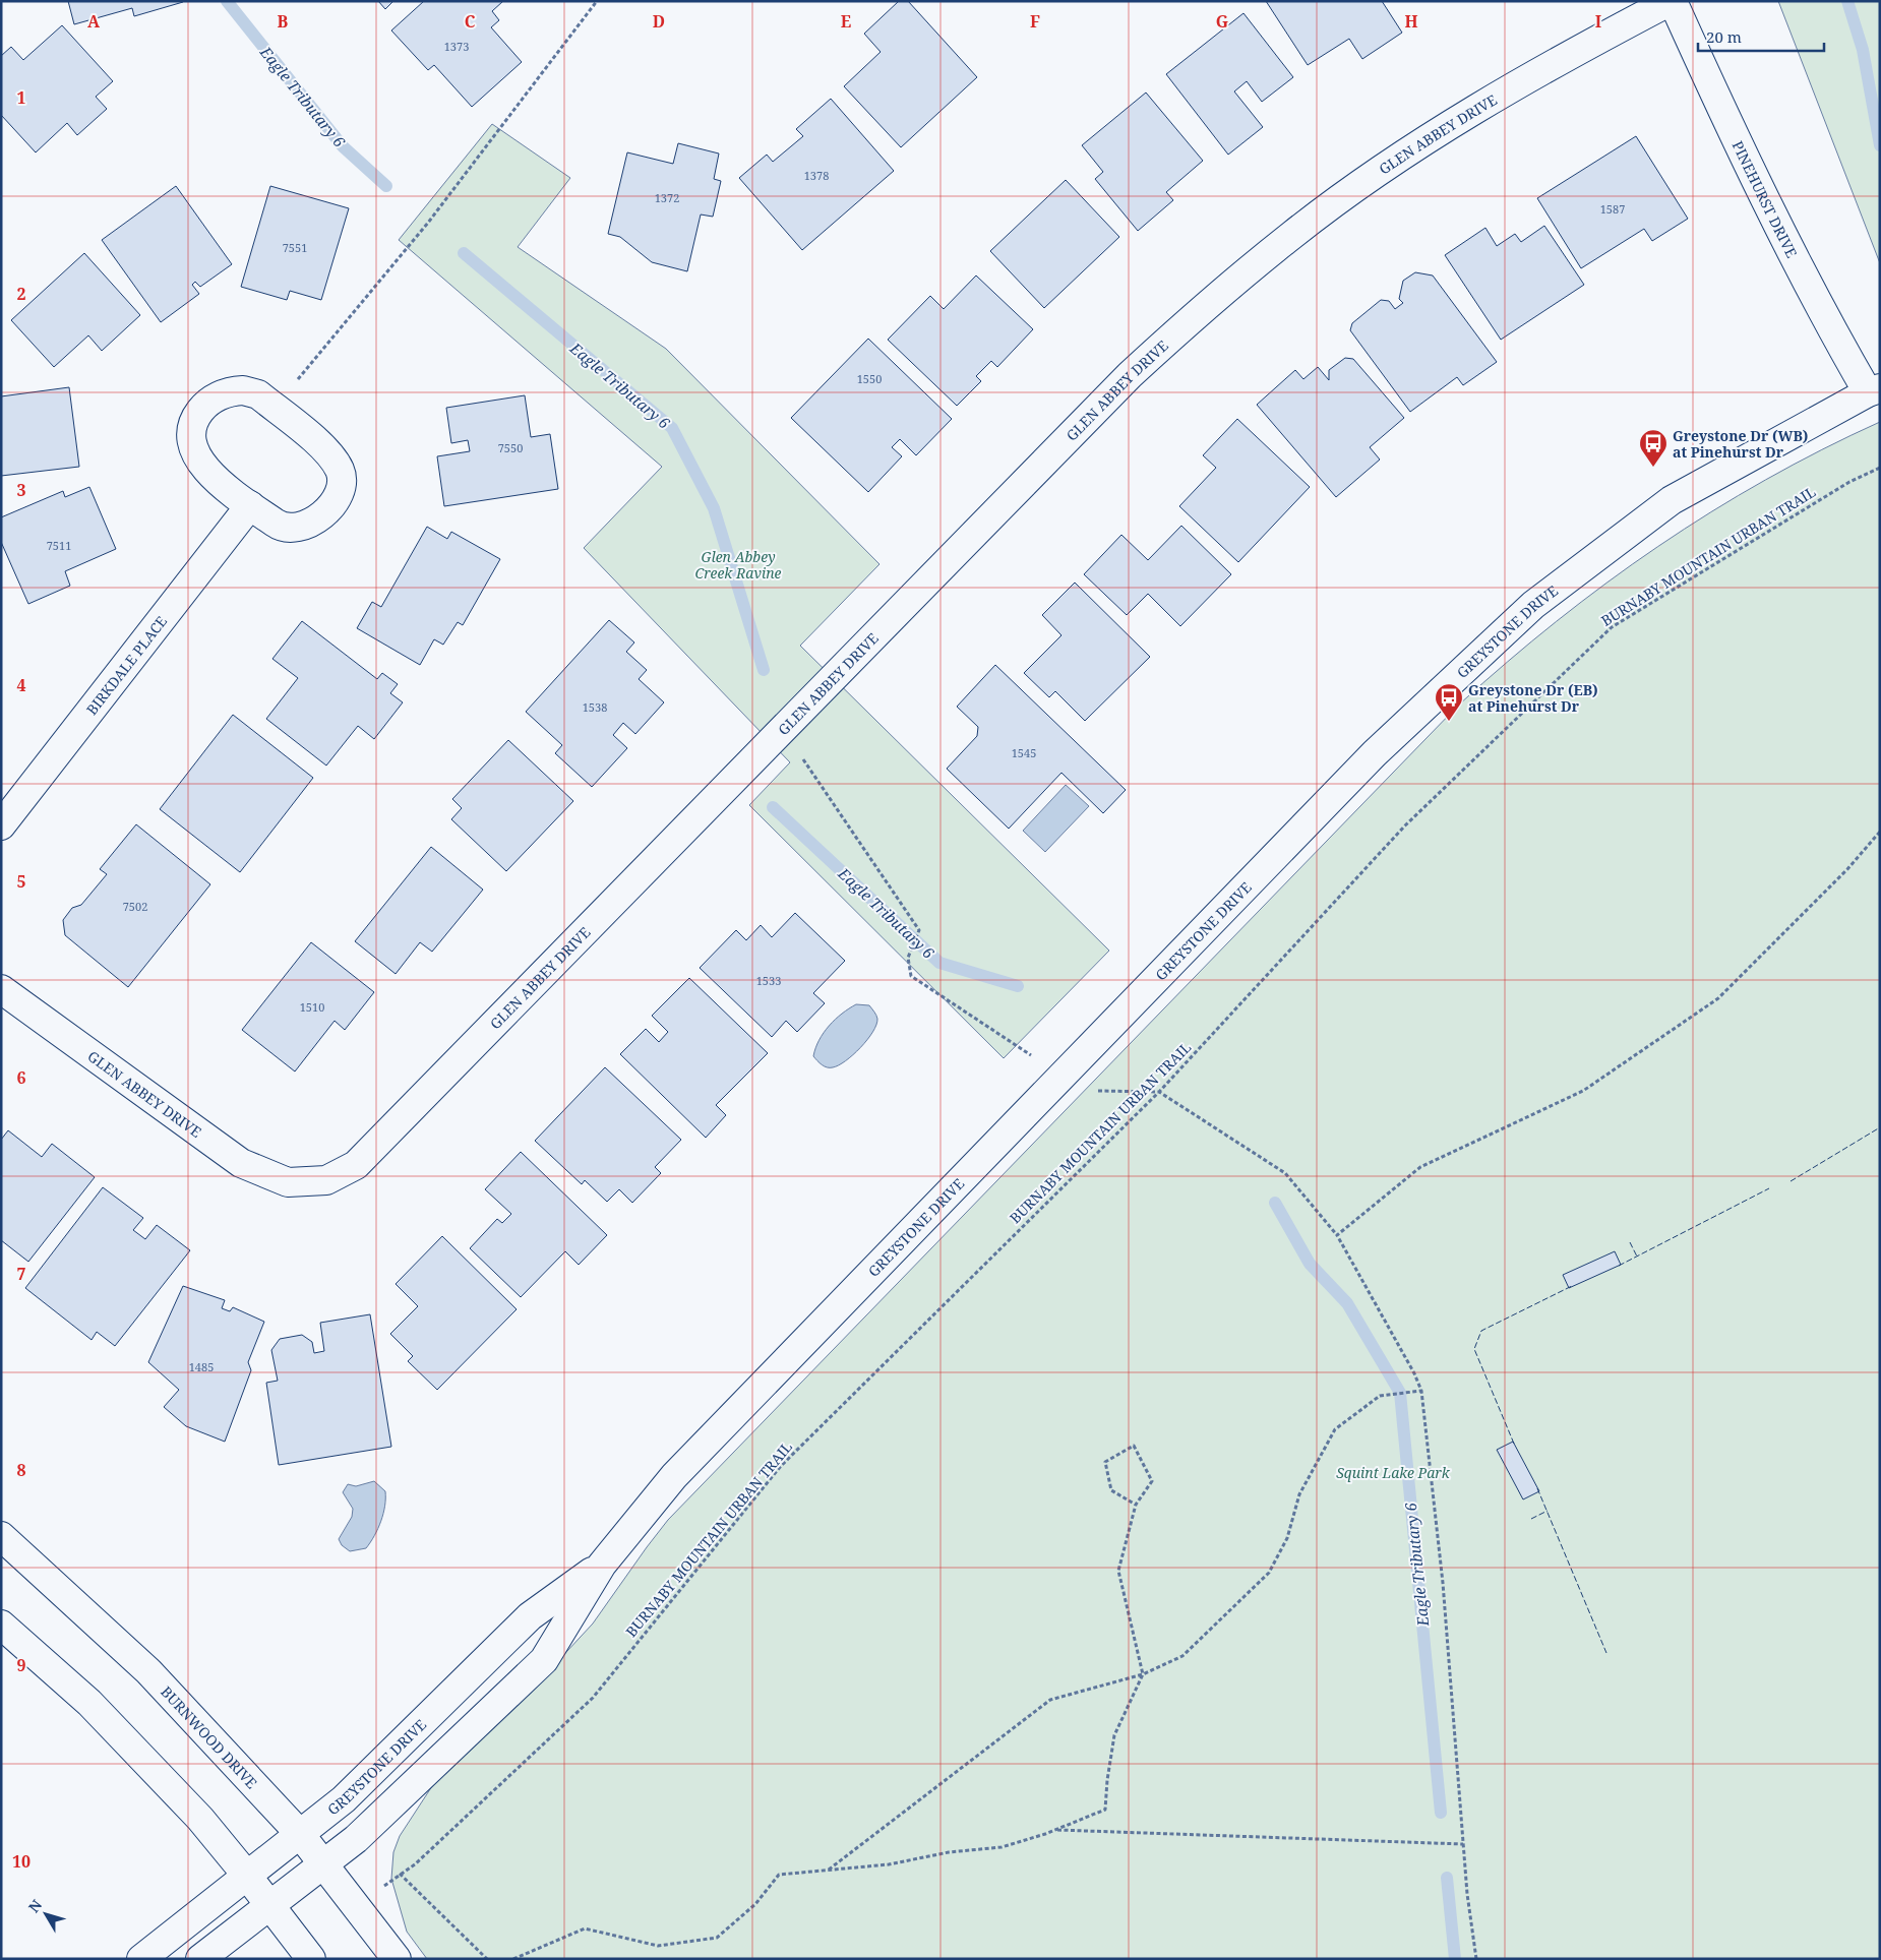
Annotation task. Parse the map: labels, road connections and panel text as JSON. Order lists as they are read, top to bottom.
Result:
{
  "streets": {
    "street": [
      "GLEN ABBEY DRIVE",
      "PINEHURST DRIVE",
      "GREYSTONE DRIVE",
      "BIRKDALE PLACE",
      "BURNWOOD DRIVE"
    ],
    "path": ["BURNABY MOUNTAIN URBAN TRAIL"]
  },
  "crossings": [
    ["GLEN ABBEY DRIVE", "PINEHURST DRIVE"],
    ["PINEHURST DRIVE", "GREYSTONE DRIVE"],
    ["GREYSTONE DRIVE", "BURNWOOD DRIVE"]
  ],
  "water": ["Eagle Tributary 6"],
  "parks": ["Glen Abbey Creek Ravine", "Squint Lake Park"],
  "places": {
    "bus stop": ["Greystone Dr (WB) at Pinehurst Dr", "Greystone Dr (EB) at Pinehurst Dr"]
  },
  "house_numbers": [
    "1373",
    "1378",
    "1372",
    "1587",
    "7551",
    "1550",
    "7550",
    "7511",
    "1538",
    "1545",
    "7502",
    "1533",
    "1510",
    "1485"
  ],
  "scale_bar": "20 m",
  "north": "top left",
  "grid": {
    "columns": [
      "A",
      "B",
      "C",
      "D",
      "E",
      "F",
      "G",
      "H",
      "I"
    ],
    "rows": [
      "1",
      "2",
      "3",
      "4",
      "5",
      "6",
      "7",
      "8",
      "9",
      "10"
    ]
  }
}
